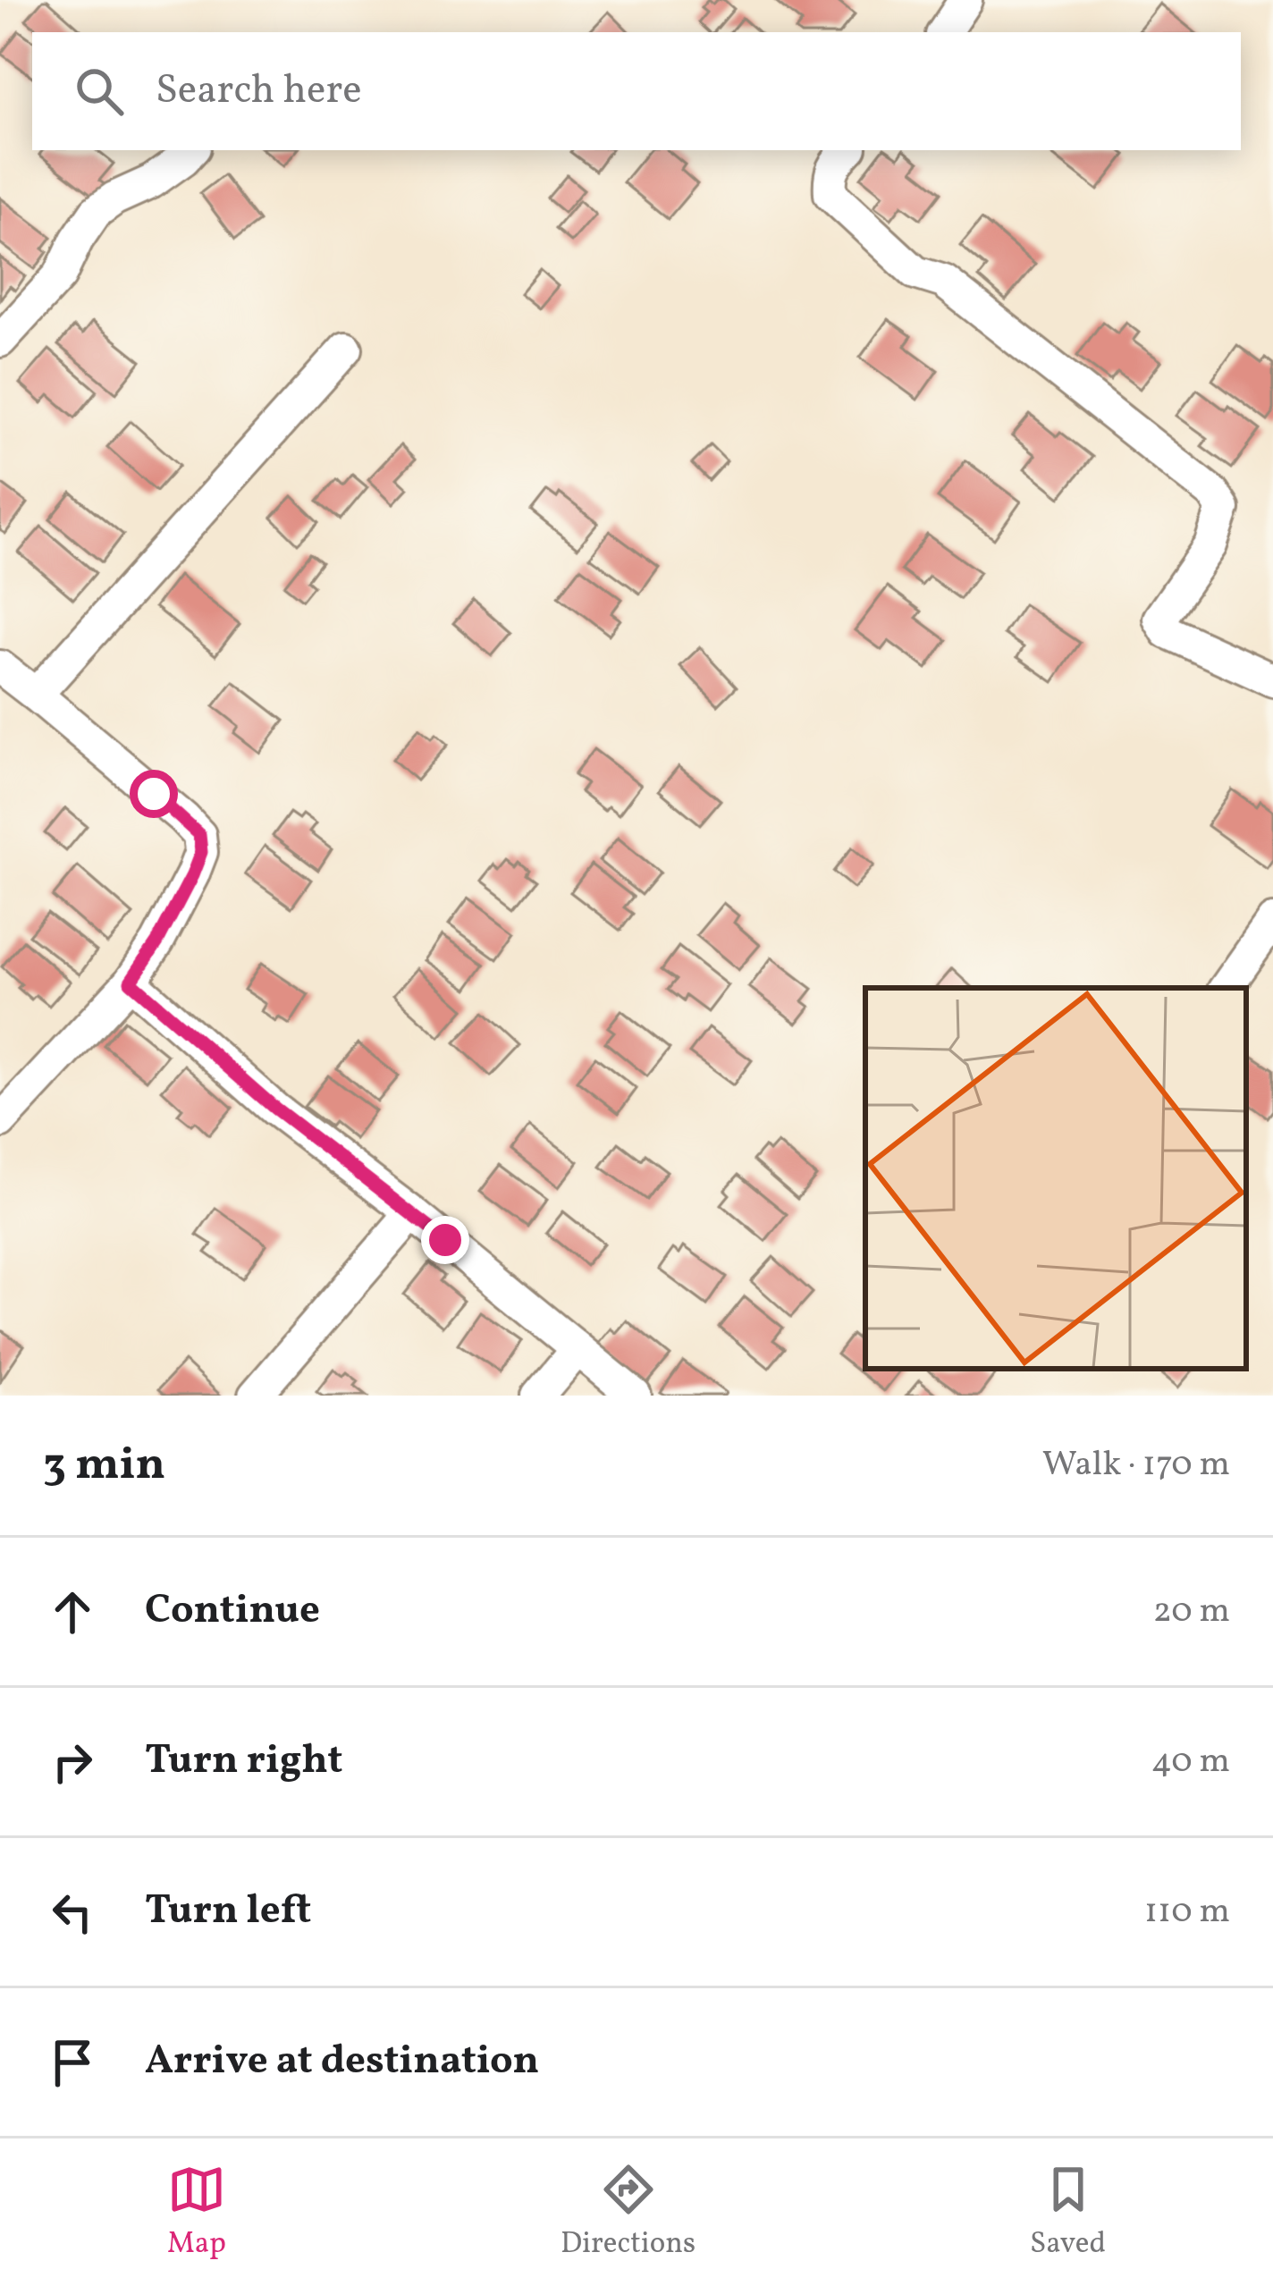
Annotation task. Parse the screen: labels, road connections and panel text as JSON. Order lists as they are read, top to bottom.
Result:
{
  "page": {
    "search": "Search here",
    "heading": ["3 min", "Walk · 170 m"],
    "list": [
      ["Continue", "20 m"],
      ["Turn right", "40 m"],
      ["Turn left", "110 m"],
      "Arrive at destination"
    ],
    "nav": ["Map", "Directions", "Saved"]
  }
}
